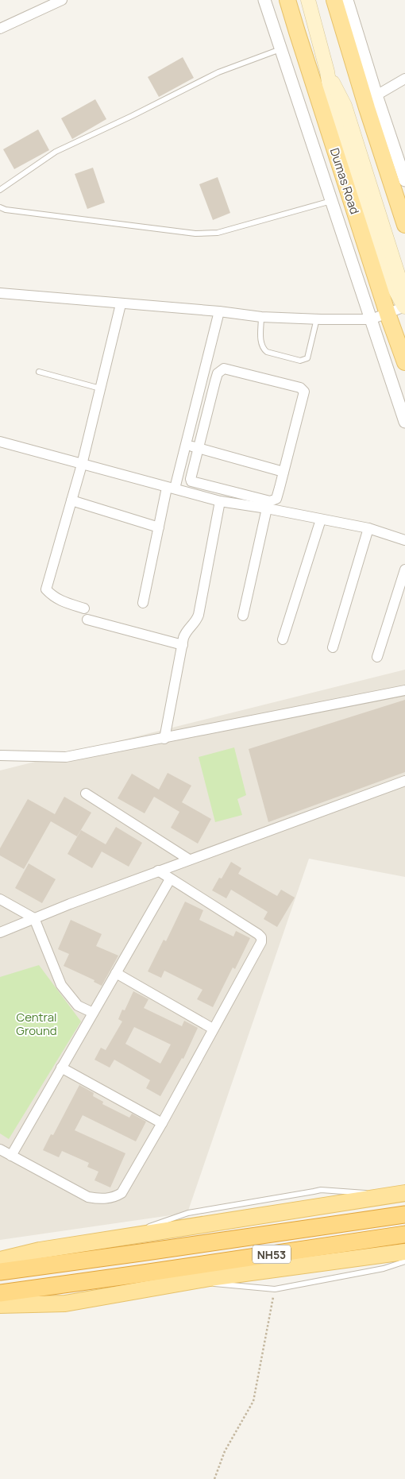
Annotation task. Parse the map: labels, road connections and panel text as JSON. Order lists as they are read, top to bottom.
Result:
{
  "streets": {
    "highway": ["NH53"],
    "main road": ["Dumas Road"]
  },
  "parks": ["Central Ground"]
}
